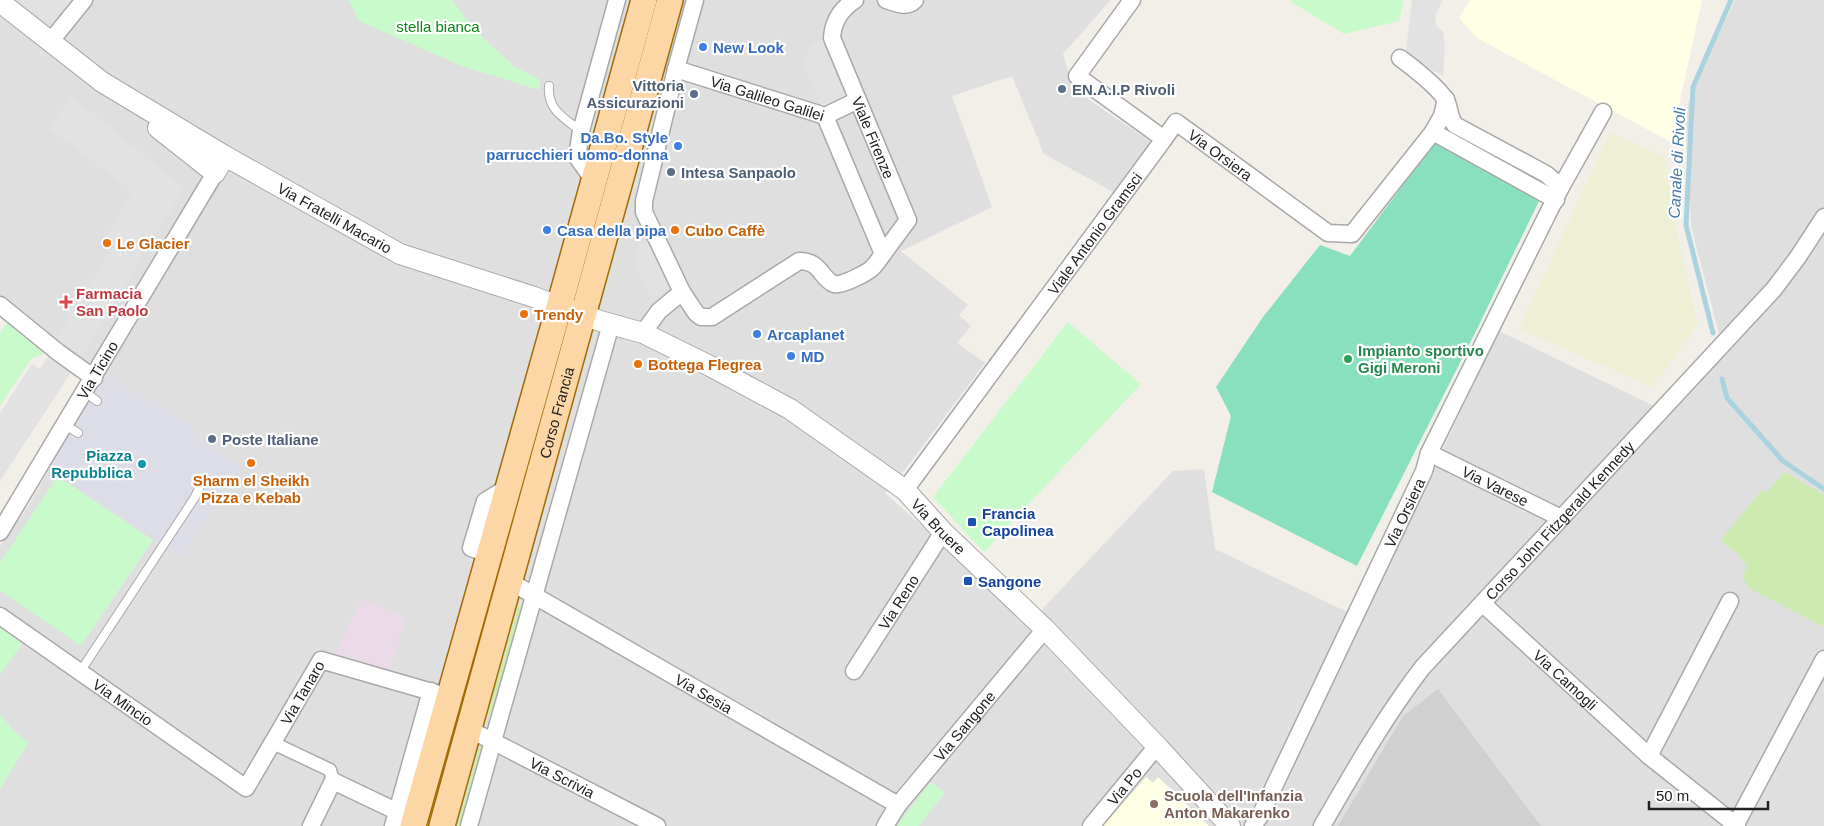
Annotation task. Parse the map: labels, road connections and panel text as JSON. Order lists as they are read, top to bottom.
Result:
{
  "streets": {
    "main road": ["Corso Francia"],
    "street": [
      "Via Galileo Galilei",
      "Viale Firenze",
      "Via Orsiera",
      "Via Fratelli Macario",
      "Viale Antonio Gramsci",
      "Via Ticino",
      "Via Varese",
      "Corso John Fitzgerald Kennedy",
      "Via Bruere",
      "Via Reno",
      "Via Camogli",
      "Via Sesia",
      "Via Tanaro",
      "Via Mincio",
      "Via Sangone",
      "Via Scrivia",
      "Via Po"
    ]
  },
  "crossings": [
    ["Via Galileo Galilei", "Viale Firenze"],
    ["Via Orsiera", "Viale Antonio Gramsci"],
    ["Via Orsiera", "Via Varese"],
    ["Via Fratelli Macario", "Via Ticino"],
    ["Via Fratelli Macario", "Corso Francia"],
    ["Via Fratelli Macario", "Via Bruere"],
    ["Viale Antonio Gramsci", "Via Bruere"],
    ["Corso Francia", "Via Bruere"],
    ["Corso Francia", "Via Sesia"],
    ["Corso Francia", "Via Tanaro"],
    ["Corso Francia", "Via Scrivia"],
    ["Via Varese", "Corso John Fitzgerald Kennedy"],
    ["Corso John Fitzgerald Kennedy", "Via Camogli"],
    ["Via Bruere", "Via Reno"],
    ["Via Bruere", "Via Sangone"],
    ["Via Bruere", "Via Po"],
    ["Via Sesia", "Via Sangone"],
    ["Via Tanaro", "Via Mincio"]
  ],
  "water": ["Canale di Rivoli"],
  "parks": ["stella bianca"],
  "places": {
    "other": [
      "New Look",
      "EN.A.I.P Rivoli",
      "Vittoria Assicurazioni",
      "Da.Bo. Style parrucchieri uomo-donna",
      "Intesa Sanpaolo",
      "Casa della pipa",
      "Cubo Caffè",
      "Le Glacier",
      "Trendy",
      "Arcaplanet",
      "MD",
      "Impianto sportivo Gigi Meroni",
      "Bottega Flegrea",
      "Poste Italiane",
      "Sharm el Sheikh Pizza e Kebab",
      "Piazza Repubblica",
      "Scuola dell'Infanzia Anton Makarenko"
    ],
    "health": ["Farmacia San Paolo"],
    "transit": ["Francia Capolinea", "Sangone"]
  },
  "scale_bar": "50 m"
}
